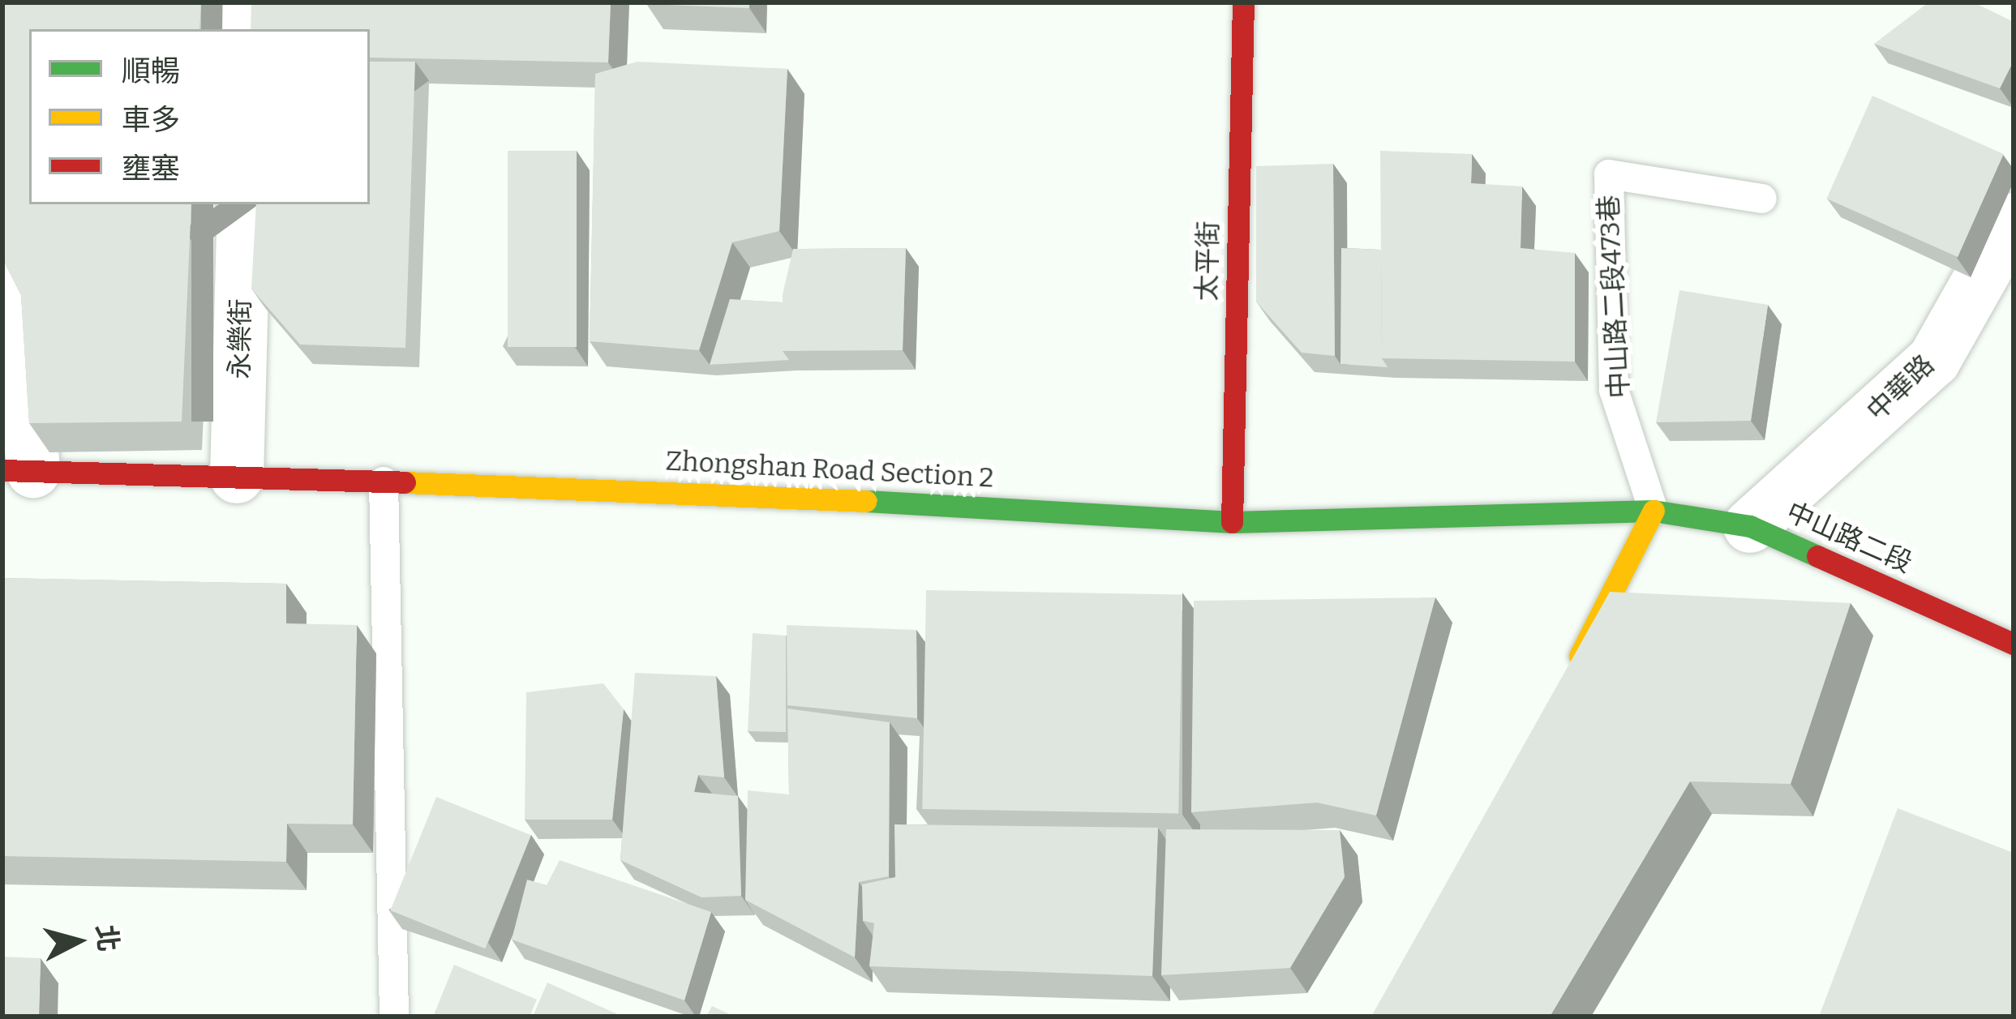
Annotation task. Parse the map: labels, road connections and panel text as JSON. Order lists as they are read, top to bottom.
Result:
{
  "streets": {
    "main road": ["太平街", "Zhongshan Road Section 2", "中山路二段"],
    "street": ["永樂街", "中華路"],
    "lane": ["中山路二段473巷"]
  },
  "crossings": [
    ["太平街", "Zhongshan Road Section 2"],
    ["中山路二段473巷", "Zhongshan Road Section 2"],
    ["中山路二段473巷", "中山路二段"],
    ["永樂街", "Zhongshan Road Section 2"],
    ["中華路", "中山路二段"],
    ["Zhongshan Road Section 2", "中山路二段"]
  ],
  "legend": ["順暢", "車多", "壅塞"],
  "north": "right"
}
